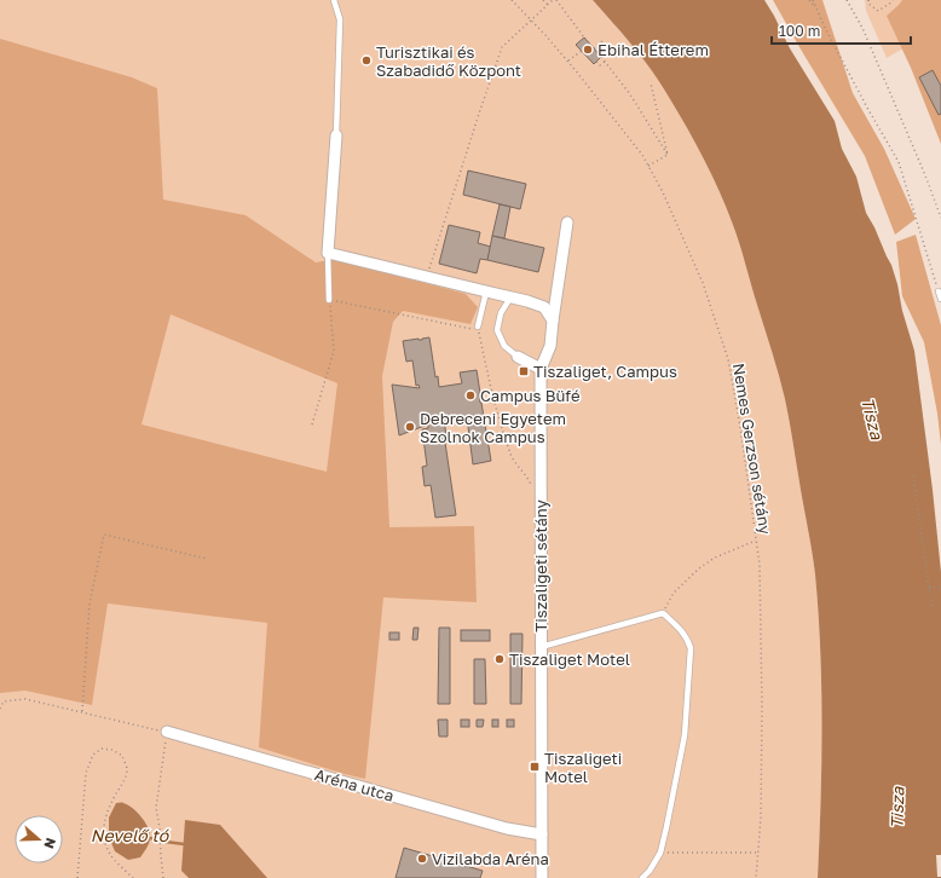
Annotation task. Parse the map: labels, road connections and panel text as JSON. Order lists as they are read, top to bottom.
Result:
{
  "streets": {
    "street": ["Tiszaligeti sétány", "Aréna utca"],
    "path": ["Nemes Gerzson sétány"]
  },
  "crossings": [
    ["Tiszaligeti sétány", "Aréna utca"]
  ],
  "water": ["Tisza", "Nevelő tó"],
  "places": {
    "other": [
      "Ebihal Étterem",
      "Turisztikai és Szabadidő Központ",
      "Campus Büfé",
      "Debreceni Egyetem Szolnok Campus",
      "Tiszaliget Motel",
      "Vizilabda Aréna"
    ],
    "transit": ["Tiszaliget, Campus", "Tiszaligeti Motel"]
  },
  "scale_bar": "100 m",
  "north": "right"
}
